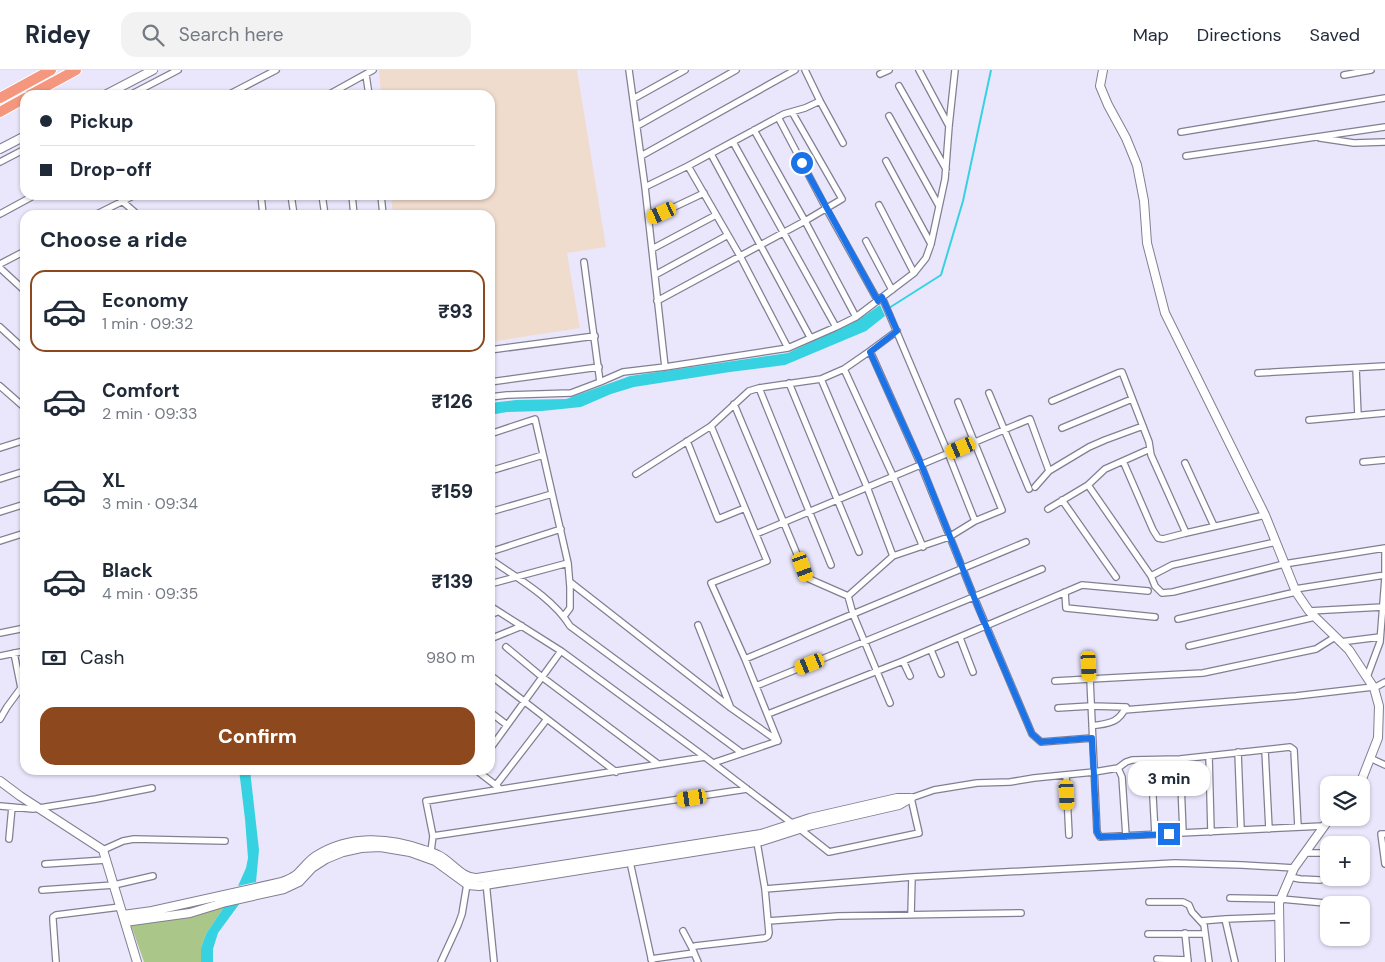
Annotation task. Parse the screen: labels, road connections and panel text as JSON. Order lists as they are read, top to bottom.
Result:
{
  "page": {
    "header": "Ridey",
    "search": "Search here",
    "nav": ["Map", "Directions", "Saved"],
    "banner": ["Pickup", "Drop-off"],
    "heading": "Choose a ride",
    "list": [
      {
        "name": "Economy",
        "note": "1 min · 09:32",
        "value": "₹93"
      },
      {
        "name": "Comfort",
        "note": "2 min · 09:33",
        "value": "₹126"
      },
      {
        "name": "XL",
        "note": "3 min · 09:34",
        "value": "₹159"
      },
      {
        "name": "Black",
        "note": "4 min · 09:35",
        "value": "₹139"
      }
    ],
    "pay": ["Cash", "980 m"],
    "buttons": "Confirm",
    "bubble": "3 min",
    "map_buttons": ["+", "−"]
  }
}
